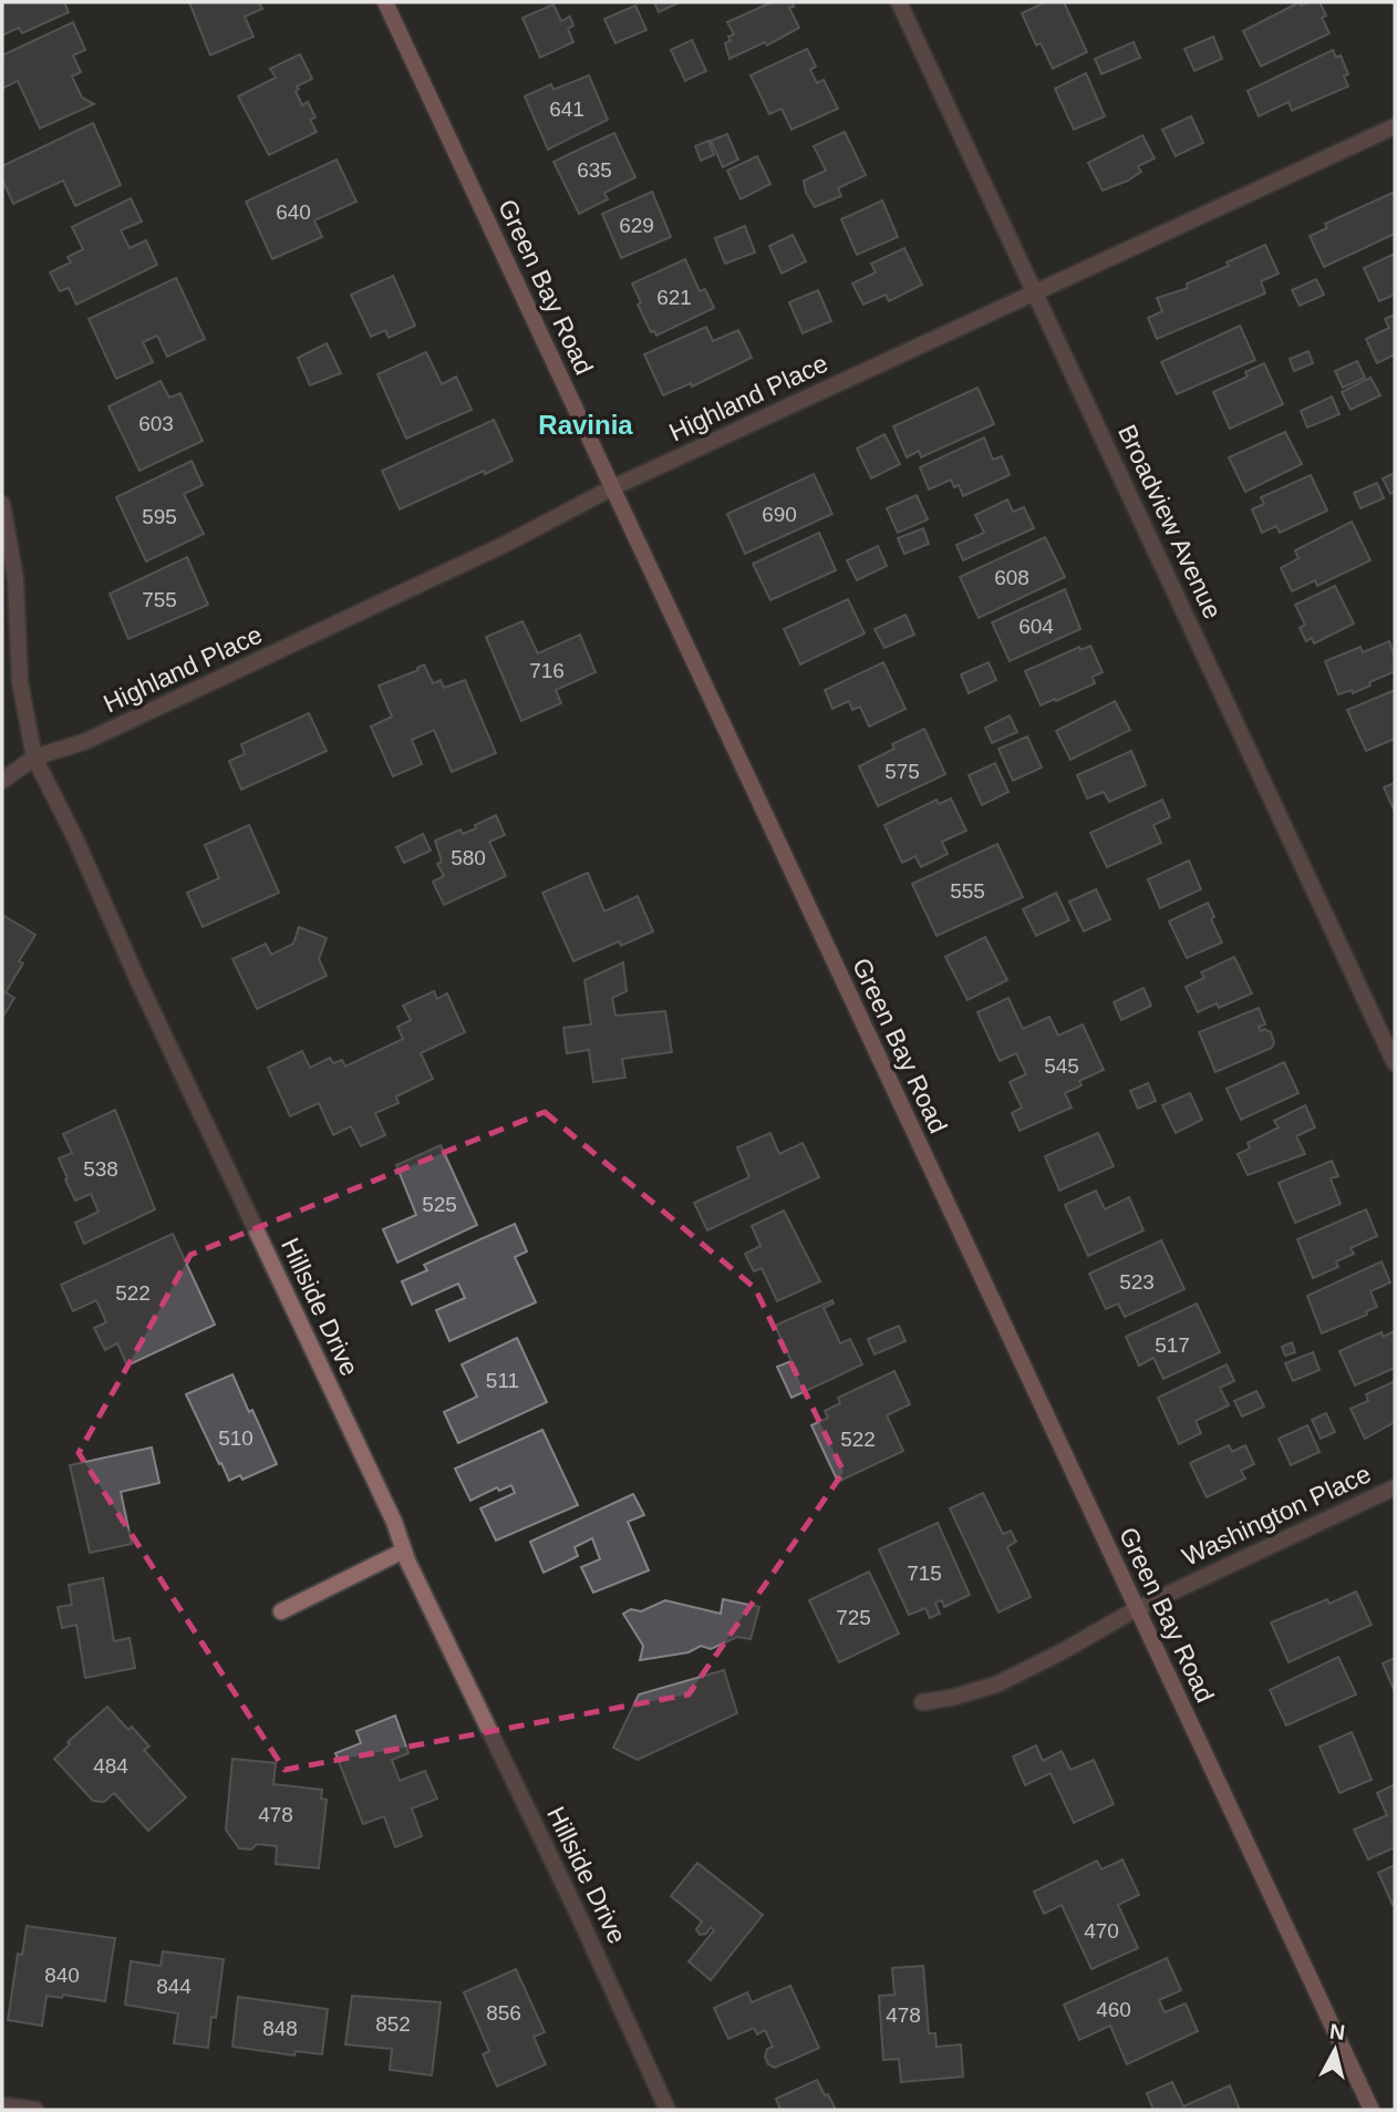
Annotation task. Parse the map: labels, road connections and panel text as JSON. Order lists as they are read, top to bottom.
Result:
{
  "streets": {
    "main road": ["Green Bay Road"],
    "street": [
      "Highland Place",
      "Broadview Avenue",
      "Hillside Drive",
      "Washington Place"
    ]
  },
  "crossings": [
    ["Green Bay Road", "Highland Place"],
    ["Green Bay Road", "Washington Place"],
    ["Highland Place", "Broadview Avenue"],
    ["Highland Place", "Hillside Drive"]
  ],
  "districts": ["Ravinia"],
  "house_numbers": [
    "641",
    "635",
    "640",
    "629",
    "621",
    "603",
    "690",
    "595",
    "608",
    "755",
    "604",
    "716",
    "575",
    "580",
    "555",
    "545",
    "538",
    "525",
    "523",
    "522",
    "517",
    "511",
    "510",
    "522",
    "715",
    "725",
    "484",
    "478",
    "470",
    "840",
    "844",
    "460",
    "856",
    "478",
    "852",
    "848"
  ],
  "north": "top"
}
